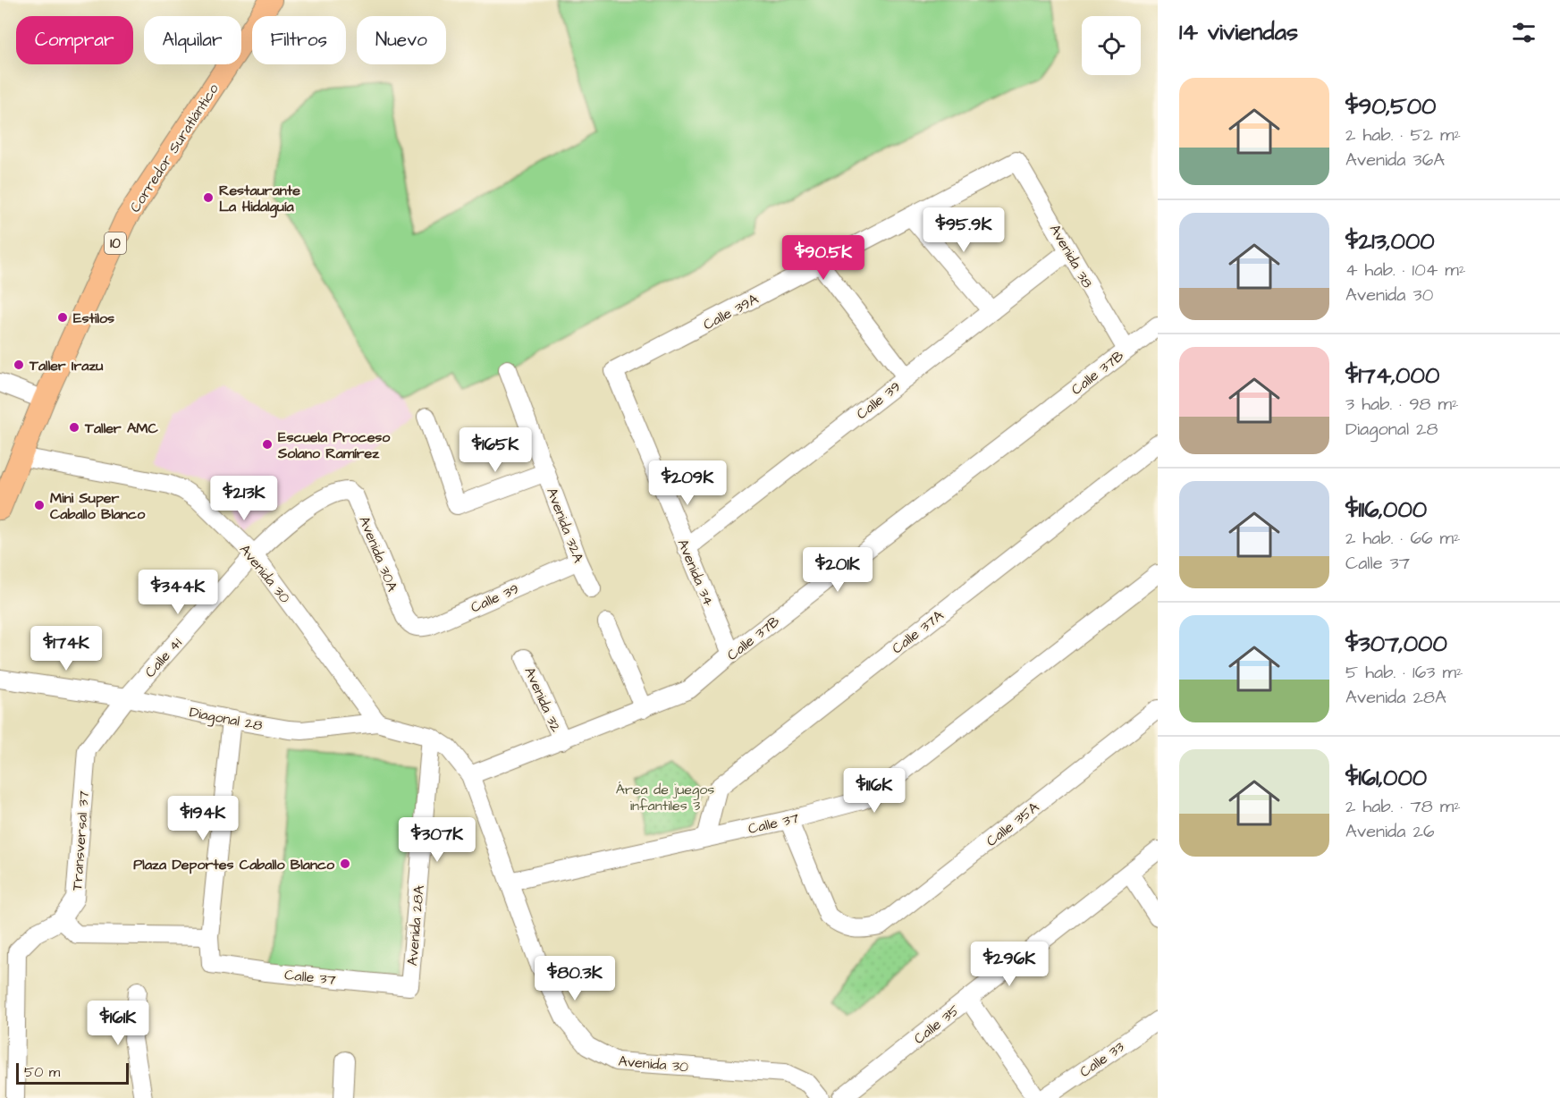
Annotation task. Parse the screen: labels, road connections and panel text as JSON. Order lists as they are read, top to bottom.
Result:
{
  "streets": {
    "main road": ["Corredor Suratlántico", "10"],
    "street": [
      "Avenida 38",
      "Calle 39A",
      "Calle 37B",
      "Calle 39",
      "Avenida 32A",
      "Avenida 30A",
      "Avenida 34",
      "Avenida 30",
      "Calle 37A",
      "Calle 41",
      "Avenida 32",
      "Diagonal 28",
      "Calle 37",
      "Calle 35A",
      "Transversal 37",
      "Avenida 28A",
      "Calle 35",
      "Calle 33"
    ]
  },
  "crossings": [
    ["Corredor Suratlántico", "Avenida 30"],
    ["Avenida 38", "Calle 39A"],
    ["Avenida 38", "Calle 37B"],
    ["Avenida 38", "Calle 39"],
    ["Calle 39A", "Avenida 34"],
    ["Calle 37B", "Avenida 34"],
    ["Calle 37B", "Avenida 30"],
    ["Calle 37B", "Avenida 32"],
    ["Calle 39", "Avenida 32A"],
    ["Calle 39", "Avenida 30A"],
    ["Calle 39", "Avenida 34"],
    ["Avenida 30A", "Calle 41"],
    ["Avenida 30", "Calle 41"],
    ["Avenida 30", "Diagonal 28"],
    ["Avenida 30", "Calle 37"],
    ["Calle 37A", "Calle 37"],
    ["Calle 41", "Diagonal 28"],
    ["Calle 41", "Transversal 37"],
    ["Diagonal 28", "Transversal 37"],
    ["Diagonal 28", "Avenida 28A"],
    ["Calle 37", "Calle 35A"],
    ["Calle 37", "Avenida 28A"]
  ],
  "parks": ["Área de juegos infantiles 3"],
  "places": [
    "Restaurante La Hidalguía",
    "Estilos",
    "Taller Irazu",
    "Taller AMC",
    "Escuela Proceso Solano Ramírez",
    "Mini Super Caballo Blanco",
    "Plaza Deportes Caballo Blanco"
  ],
  "scale_bar": "50 m",
  "page": {
    "heading": "14 viviendas",
    "chip": [
      "Comprar",
      "Alquilar",
      "Filtros",
      "Nuevo"
    ],
    "list": [
      {
        "name": "$90,500",
        "note": "2 hab. · 52 m² · Avenida 36A"
      },
      {
        "name": "$213,000",
        "note": "4 hab. · 104 m² · Avenida 30"
      },
      {
        "name": "$174,000",
        "note": "3 hab. · 98 m² · Diagonal 28"
      },
      {
        "name": "$116,000",
        "note": "2 hab. · 66 m² · Calle 37"
      },
      {
        "name": "$307,000",
        "note": "5 hab. · 163 m² · Avenida 28A"
      },
      {
        "name": "$161,000",
        "note": "2 hab. · 78 m² · Avenida 26"
      }
    ],
    "price": [
      "$95.9K",
      "$90.5K",
      "$165K",
      "$209K",
      "$213K",
      "$201K",
      "$344K",
      "$174K",
      "$116K",
      "$194K",
      "$307K",
      "$296K",
      "$80.3K",
      "$161K"
    ],
    "scale": "50 m"
  }
}
